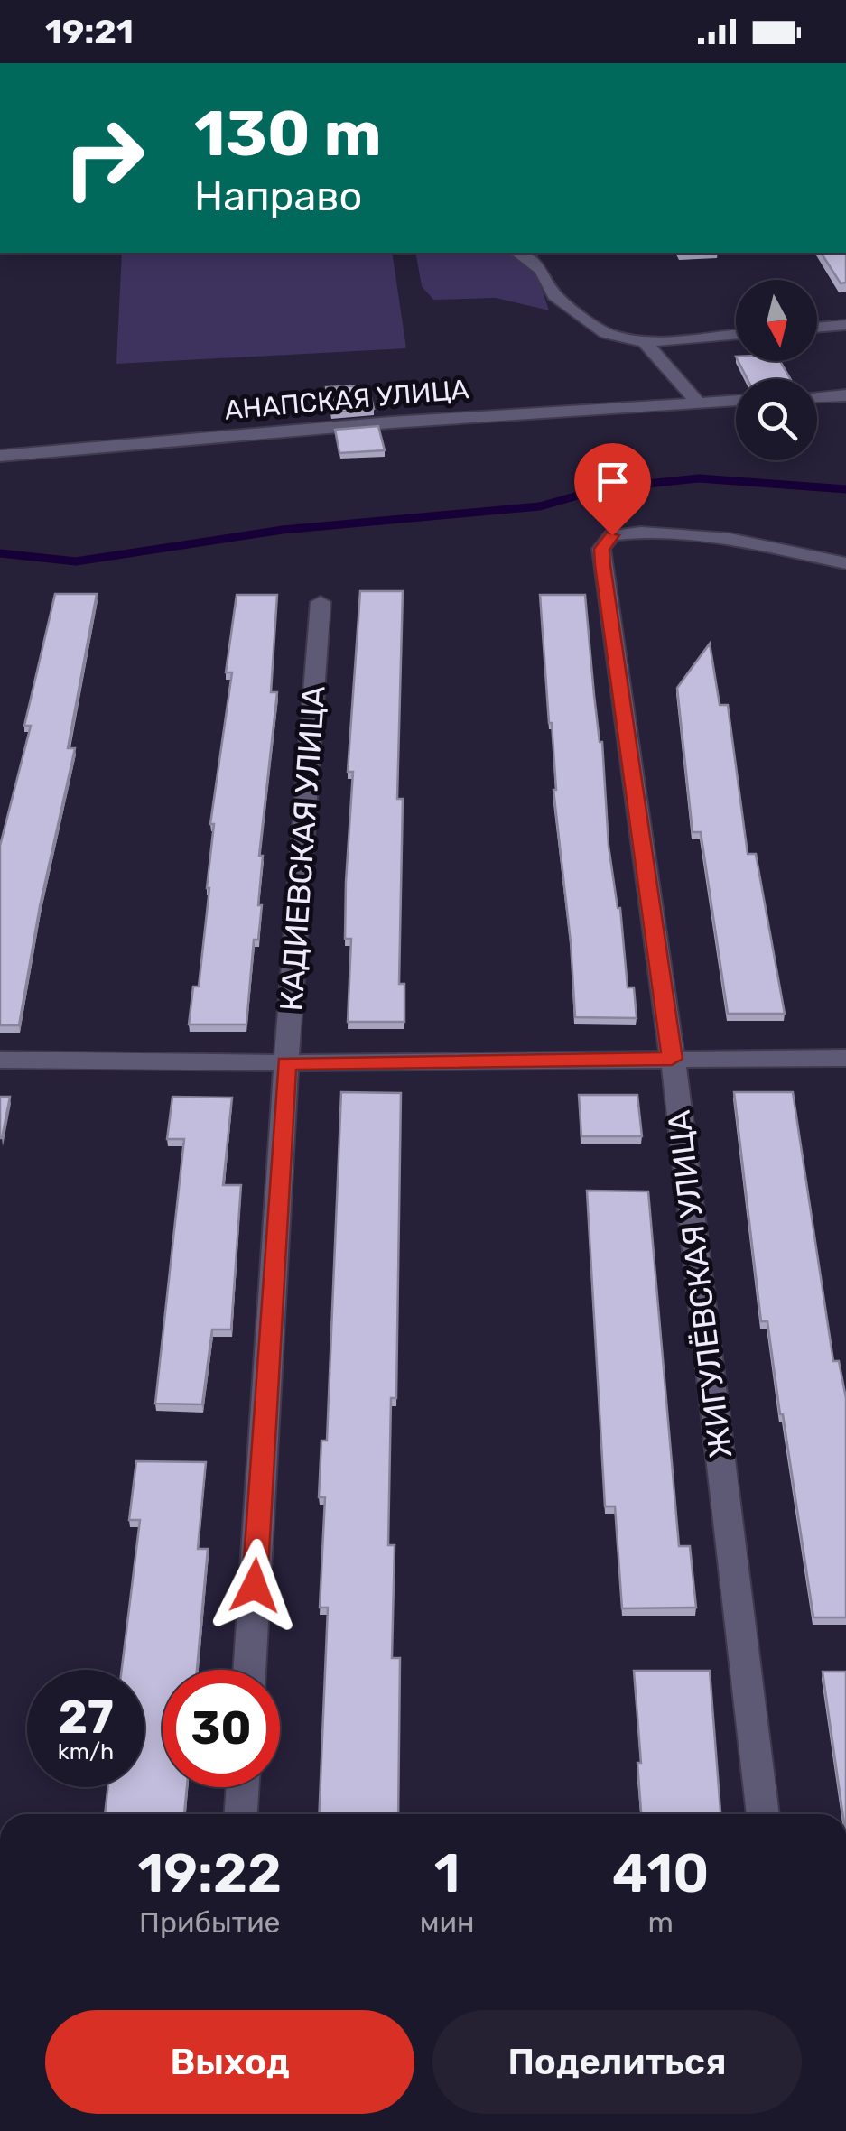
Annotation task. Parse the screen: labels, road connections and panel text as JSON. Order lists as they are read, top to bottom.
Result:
{
  "streets": {
    "street": ["АНАПСКАЯ УЛИЦА", "КАДИЕВСКАЯ УЛИЦА", "ЖИГУЛЁВСКАЯ УЛИЦА"]
  },
  "north": "bottom",
  "page": {
    "status": "19:21",
    "turn": ["130 m", "Направо"],
    "speed": "27 km/h",
    "limit": "30",
    "eta": [
      "19:22",
      "Прибытие",
      "1",
      "мин",
      "410",
      "m"
    ],
    "buttons": ["Выход", "Поделиться"]
  }
}
